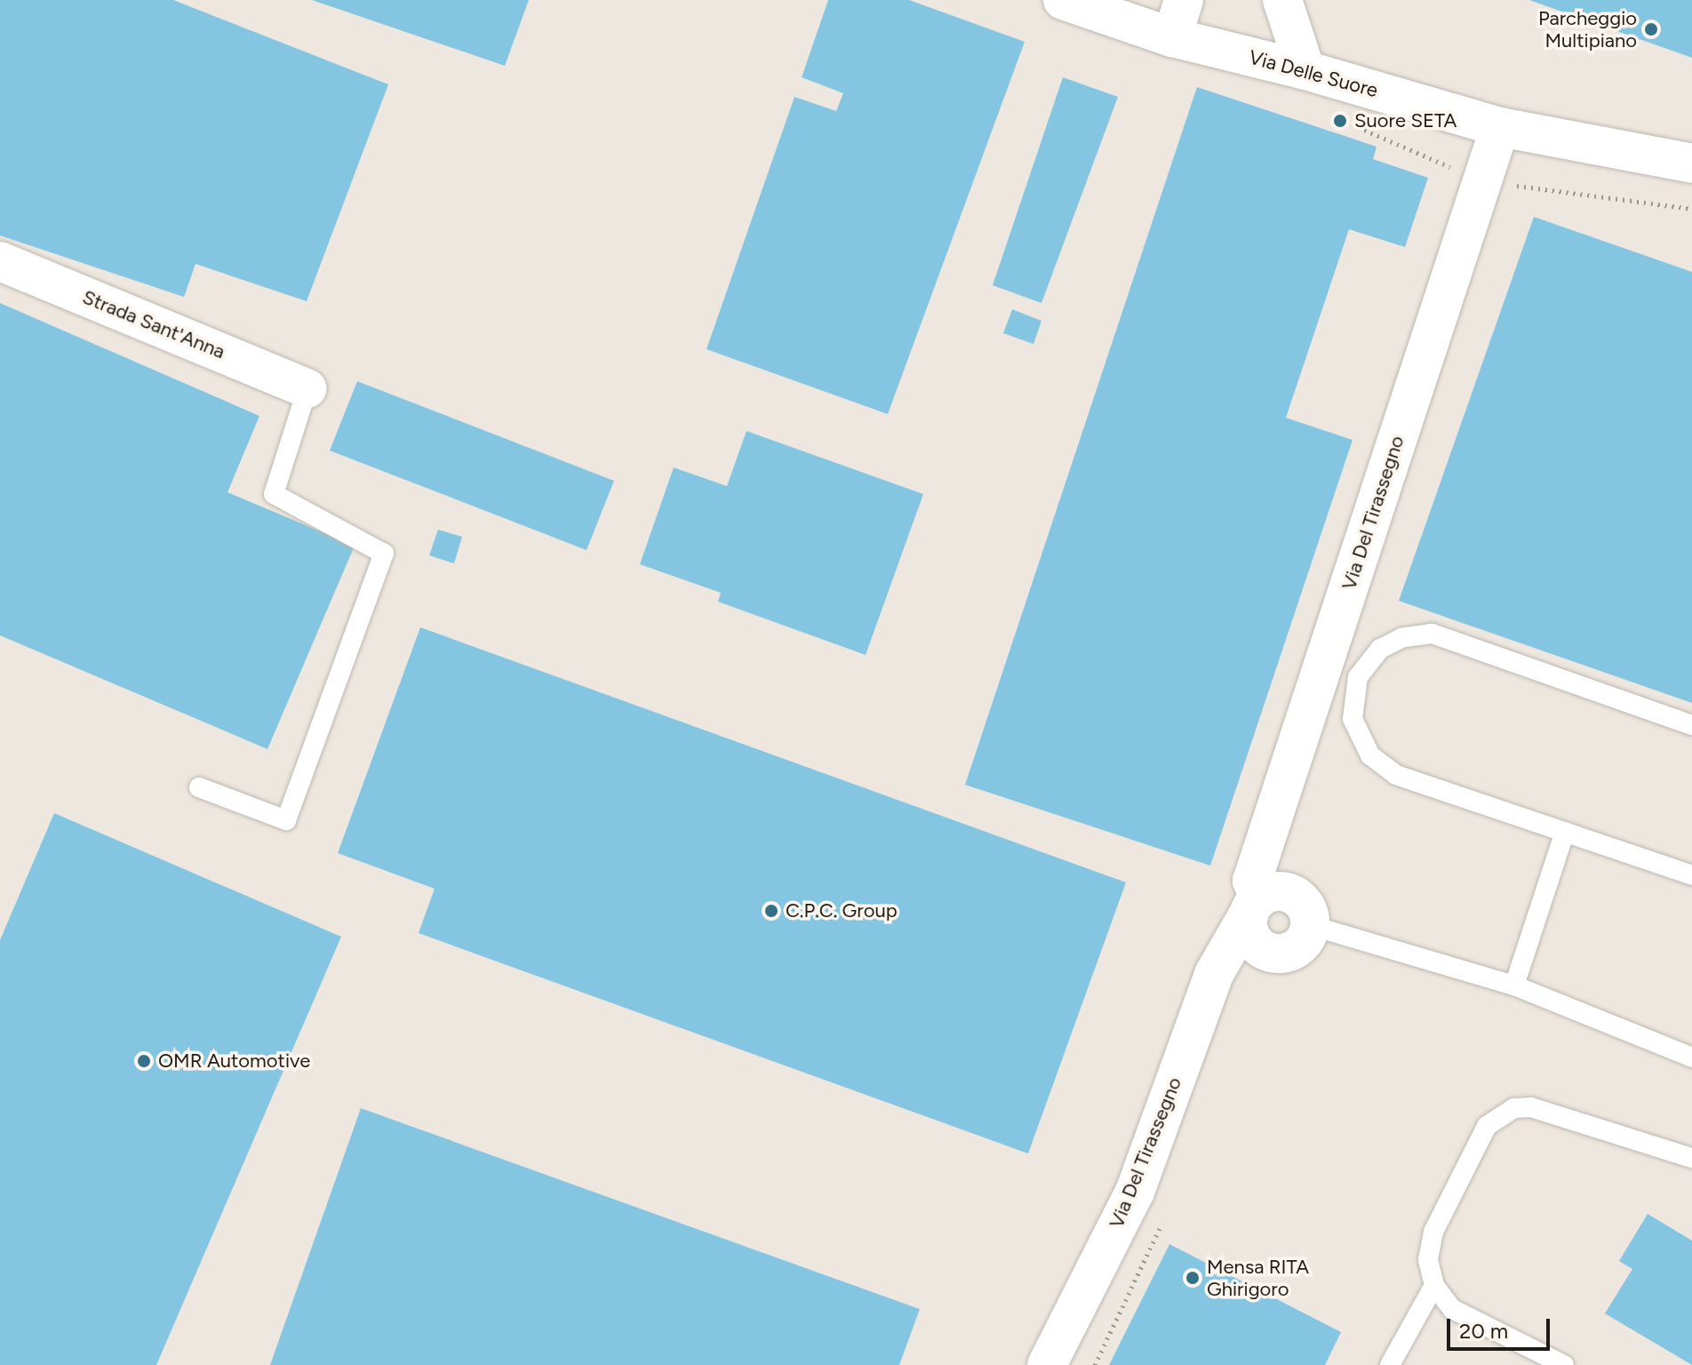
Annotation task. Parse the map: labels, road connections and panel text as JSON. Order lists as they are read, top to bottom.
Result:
{
  "streets": {
    "street": ["Via Delle Suore", "Strada Sant'Anna", "Via Del Tirassegno"]
  },
  "crossings": [
    ["Via Delle Suore", "Via Del Tirassegno"]
  ],
  "places": [
    "Parcheggio Multipiano",
    "Suore SETA",
    "C.P.C. Group",
    "OMR Automotive",
    "Mensa RITA Ghirigoro"
  ],
  "scale_bar": "20 m"
}
